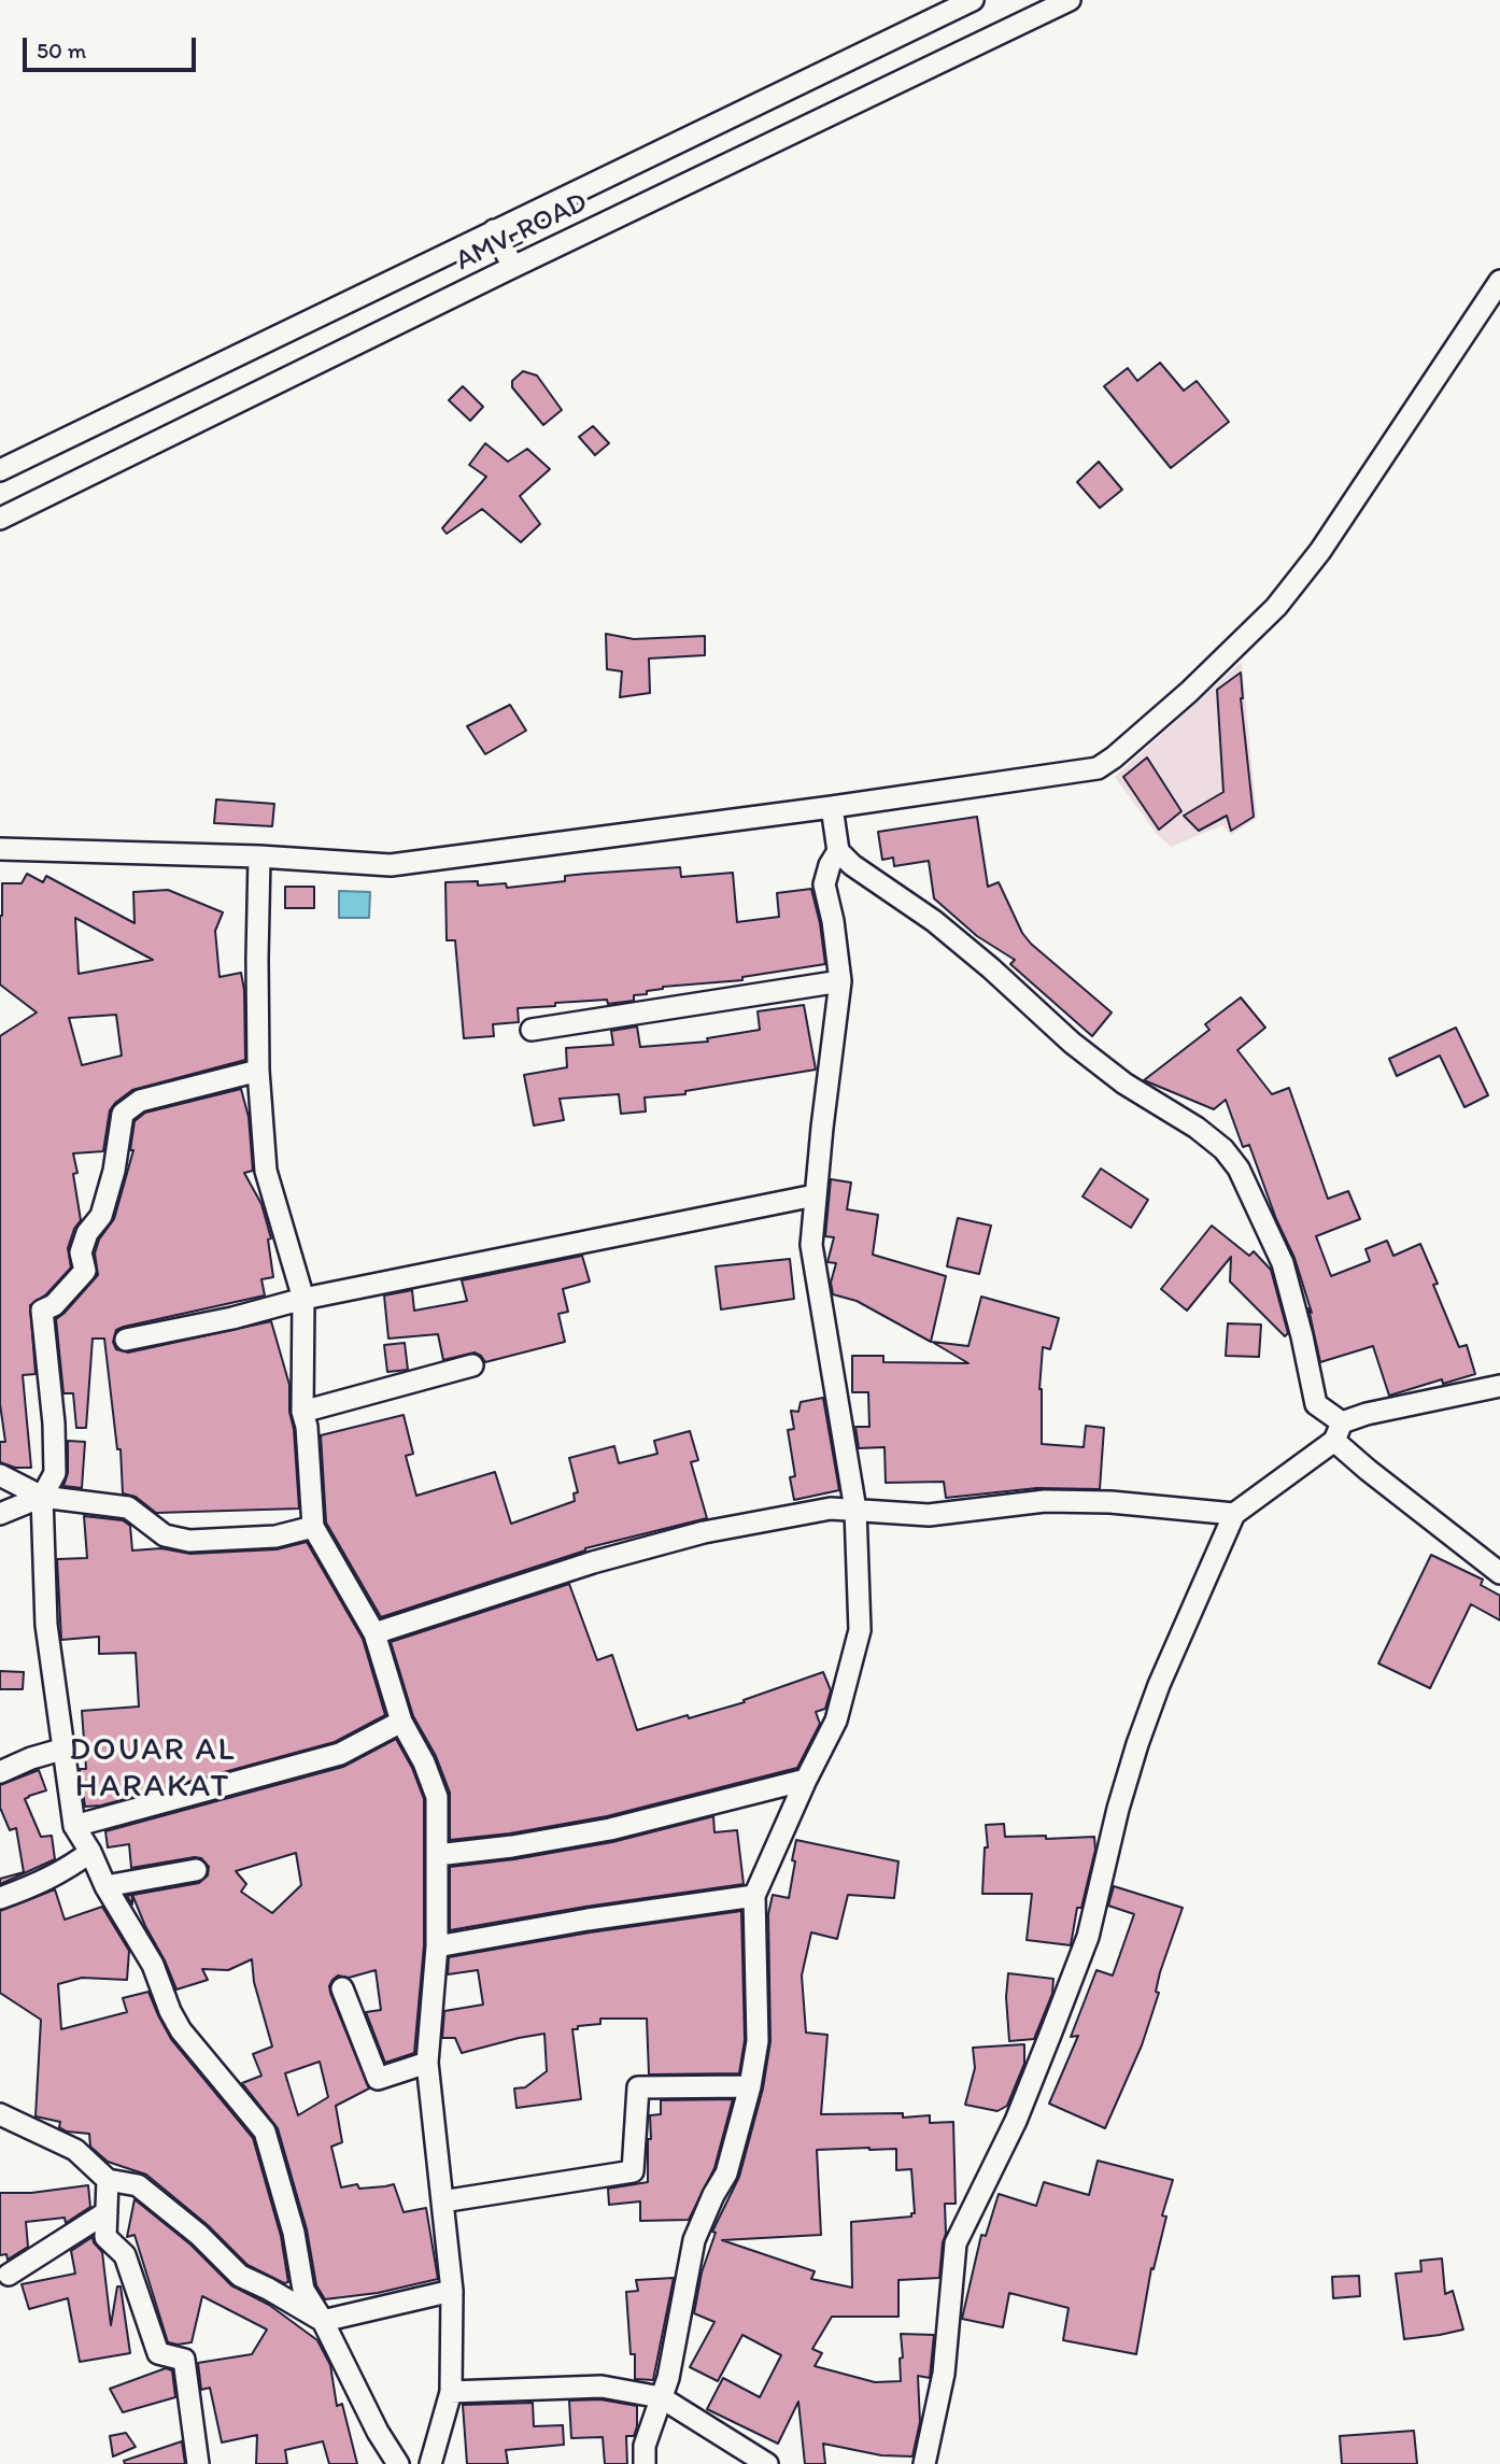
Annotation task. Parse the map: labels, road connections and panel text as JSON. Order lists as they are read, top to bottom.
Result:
{
  "streets": {
    "street": ["AMV_ROAD"]
  },
  "districts": ["DOUAR AL HARAKAT"],
  "scale_bar": "50 m"
}
